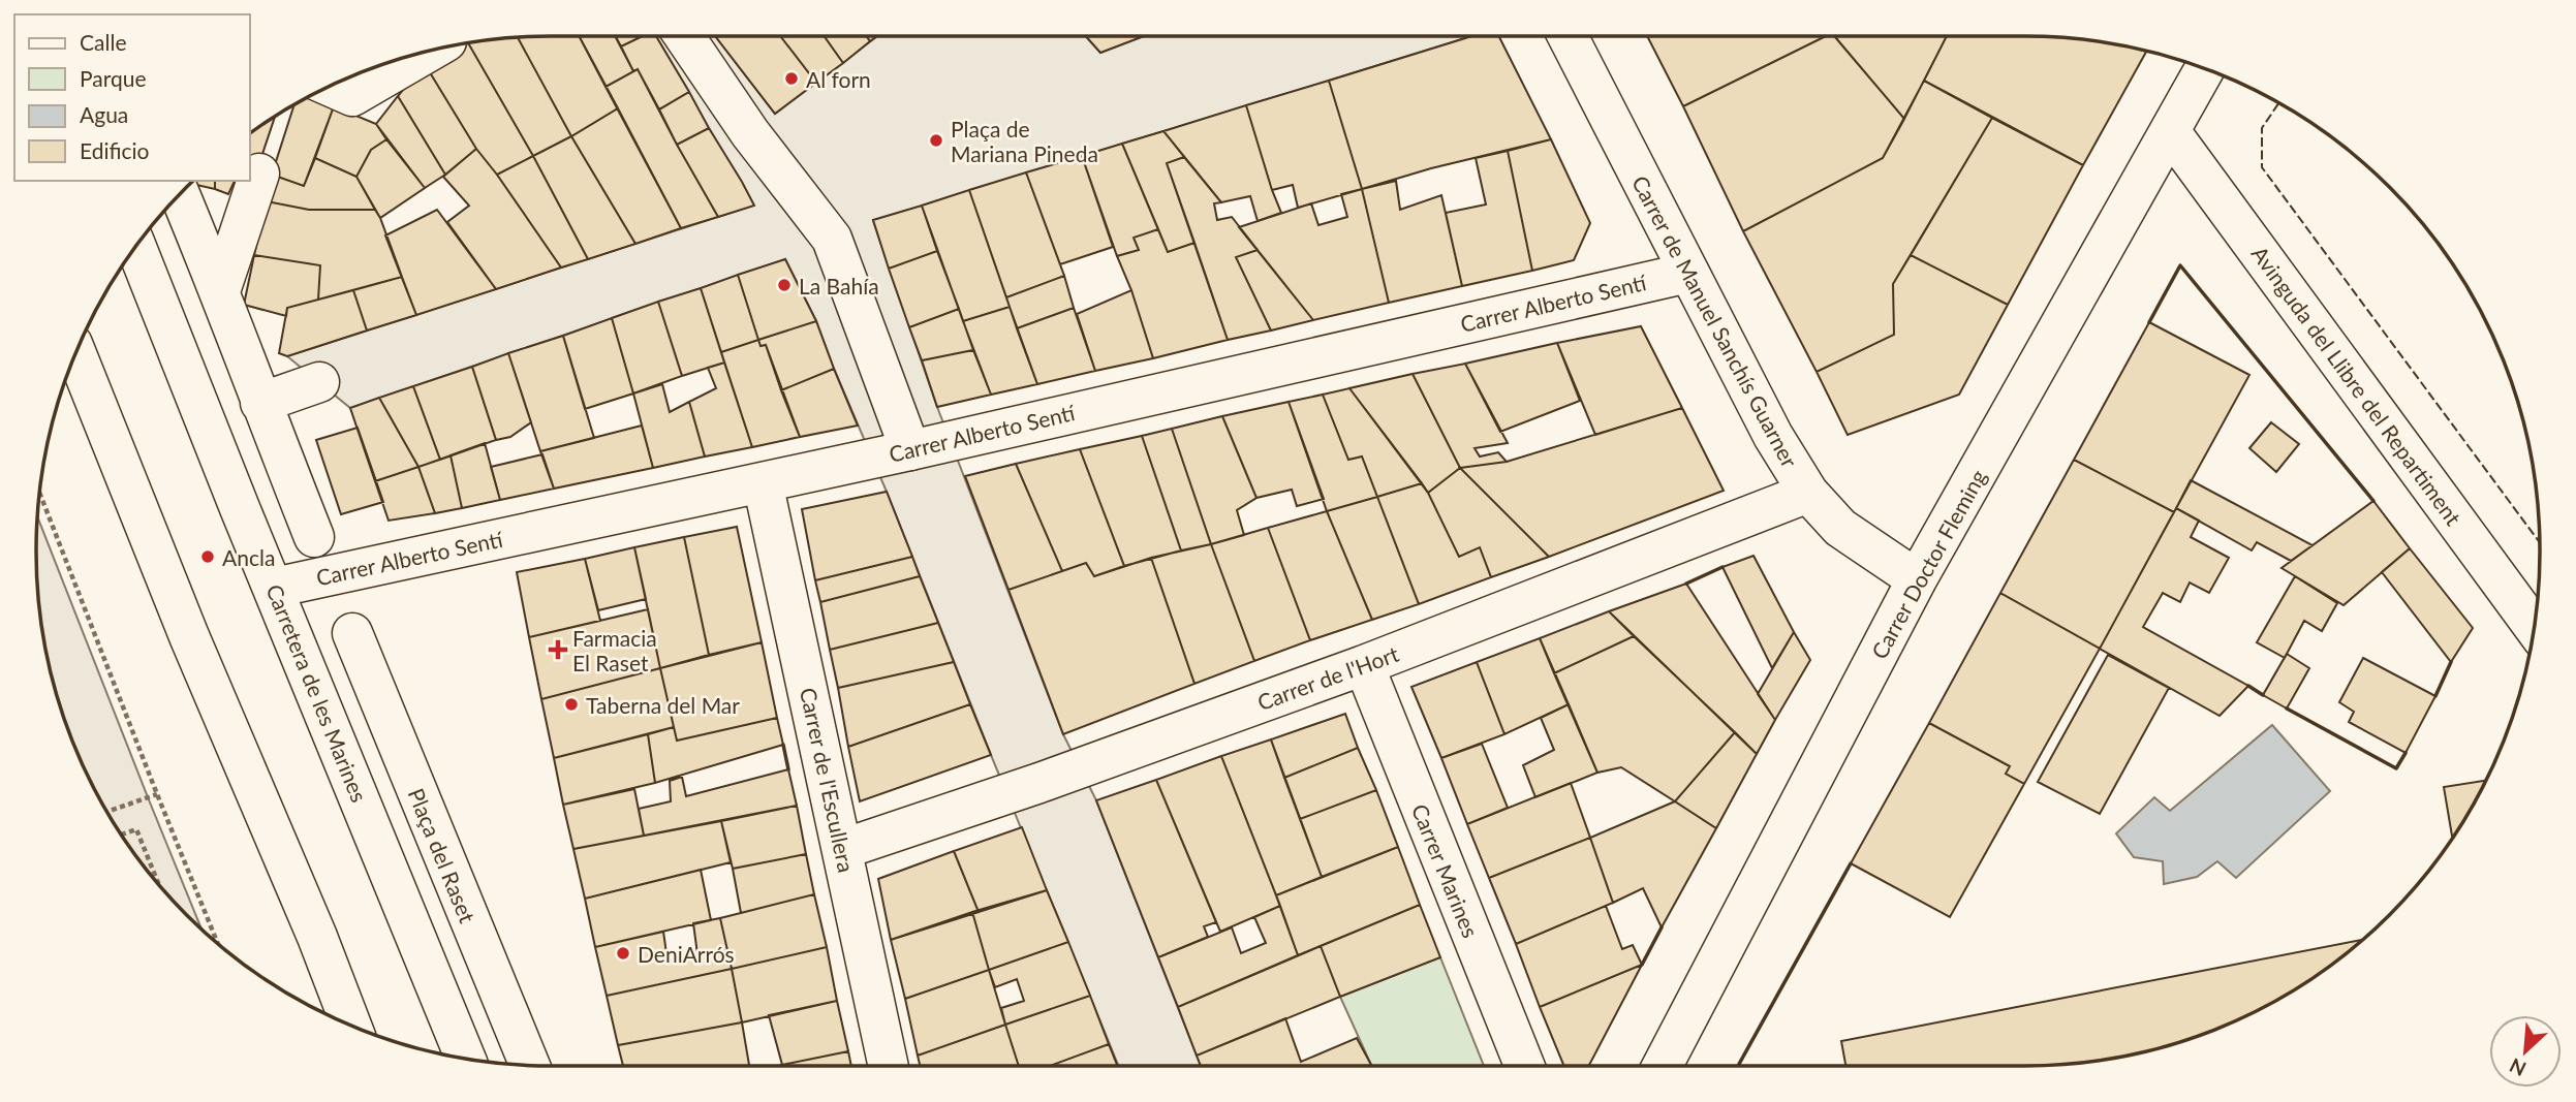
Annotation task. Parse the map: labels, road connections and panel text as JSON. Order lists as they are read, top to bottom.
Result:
{
  "streets": {
    "street": [
      "Carrer Alberto Sentí",
      "Carrer de Manuel Sanchís Guarner",
      "Avinguda del Llibre del Repartiment",
      "Carrer Doctor Fleming",
      "Carrer de l'Hort",
      "Carretera de les Marines",
      "Carrer de l'Escullera",
      "Plaça del Raset",
      "Carrer Marines"
    ]
  },
  "crossings": [
    ["Carrer Alberto Sentí", "Carrer de Manuel Sanchís Guarner"],
    ["Carrer Alberto Sentí", "Carretera de les Marines"],
    ["Carrer Alberto Sentí", "Carrer de l'Escullera"],
    ["Carrer de Manuel Sanchís Guarner", "Carrer Doctor Fleming"],
    ["Carrer de Manuel Sanchís Guarner", "Carrer de l'Hort"],
    ["Avinguda del Llibre del Repartiment", "Carrer Doctor Fleming"],
    ["Carrer de l'Hort", "Carrer de l'Escullera"],
    ["Carrer de l'Hort", "Carrer Marines"]
  ],
  "places": {
    "other": [
      "Al forn",
      "Plaça de Mariana Pineda",
      "La Bahía",
      "Ancla",
      "Taberna del Mar",
      "DeniArrós"
    ],
    "health": ["Farmacia El Raset"]
  },
  "legend": [
    "Calle",
    "Parque",
    "Agua",
    "Edificio"
  ],
  "north": "bottom left"
}
